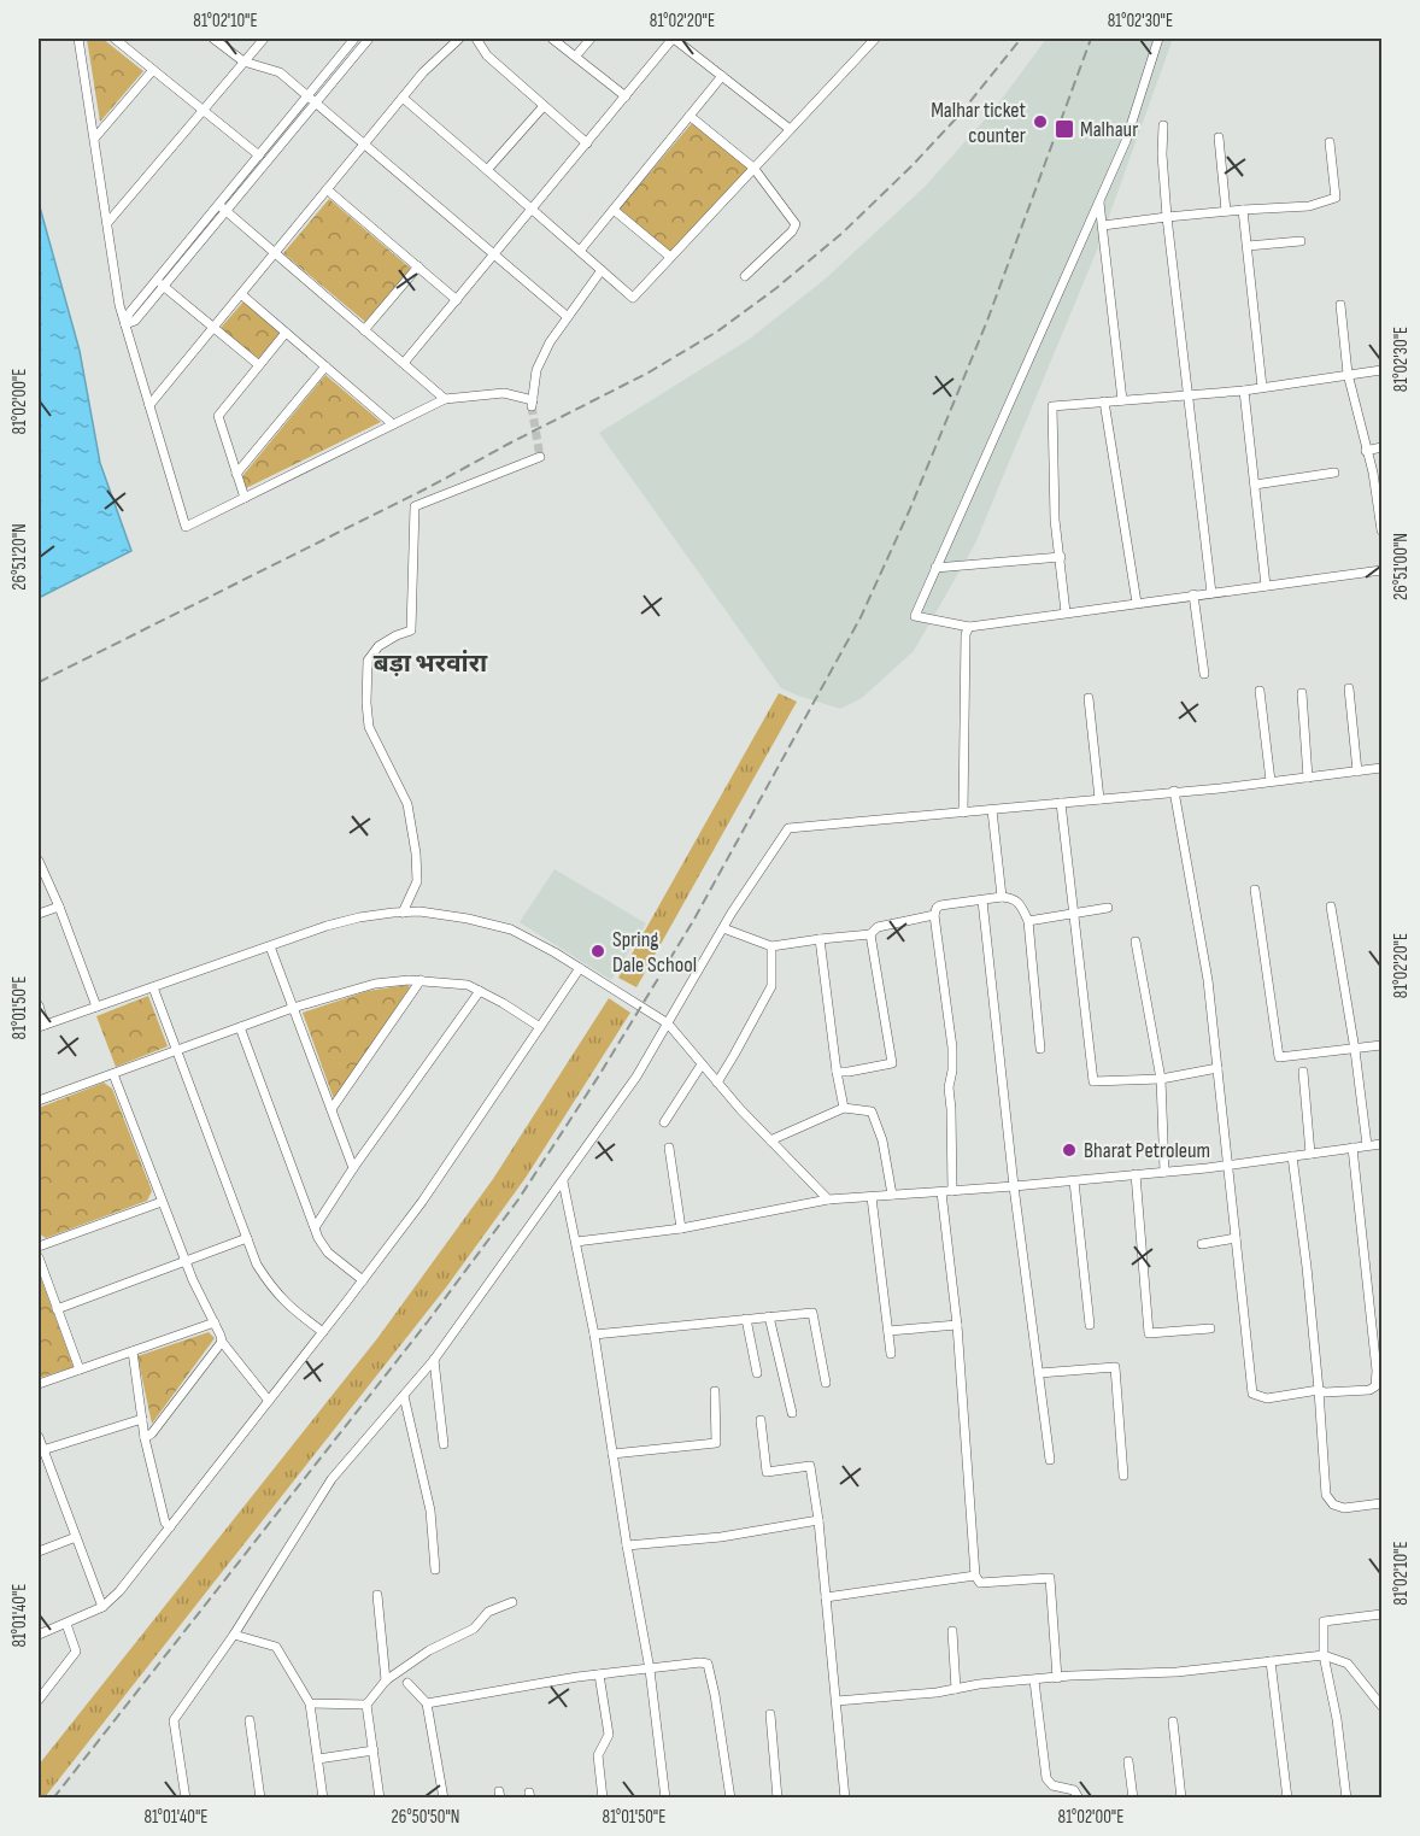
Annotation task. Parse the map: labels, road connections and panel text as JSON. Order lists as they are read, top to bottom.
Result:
{
  "districts": ["बड़ा भरवांरा"],
  "places": {
    "other": ["Malhar ticket counter", "Spring Dale School", "Bharat Petroleum"],
    "transit": ["Malhaur"]
  },
  "coordinates": [
    "81°02'10\"E",
    "81°02'20\"E",
    "81°02'30\"E",
    "81°02'00\"E",
    "26°51'20\"N",
    "26°51'00\"N",
    "81°01'50\"E",
    "81°01'40\"E",
    "26°50'50\"N"
  ]
}
